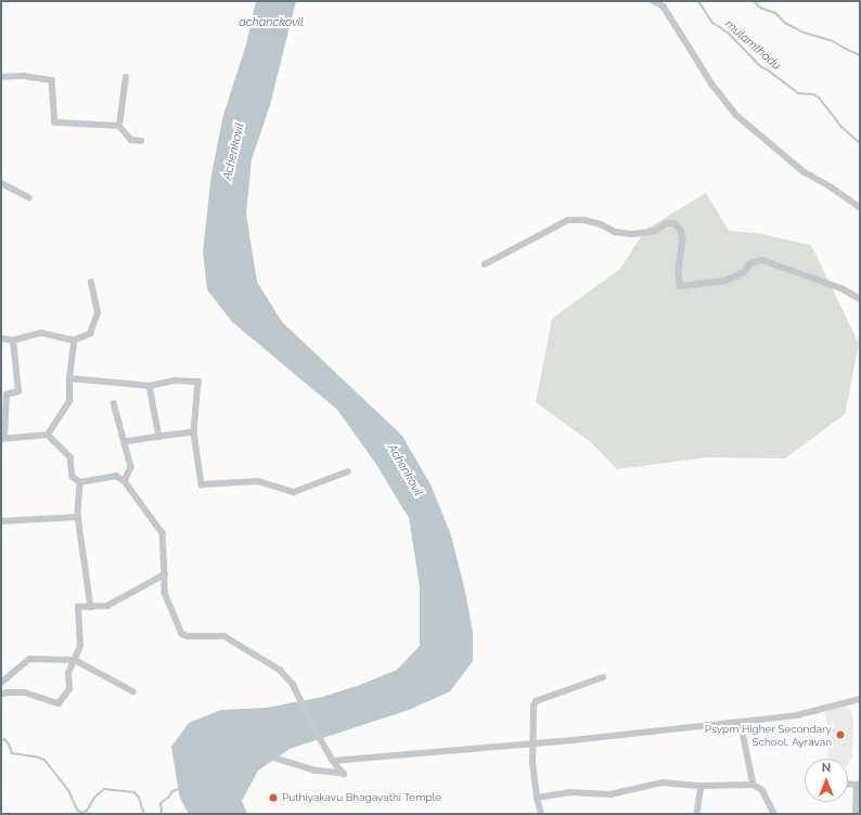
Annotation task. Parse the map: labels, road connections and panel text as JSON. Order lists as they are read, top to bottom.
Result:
{
  "water": ["achanckovil", "mulamthodu", "Achenkovil"],
  "places": ["Psvpm Higher Secondary School, Ayravan", "Puthiyakavu Bhagavathi Temple"],
  "north": "top"
}
